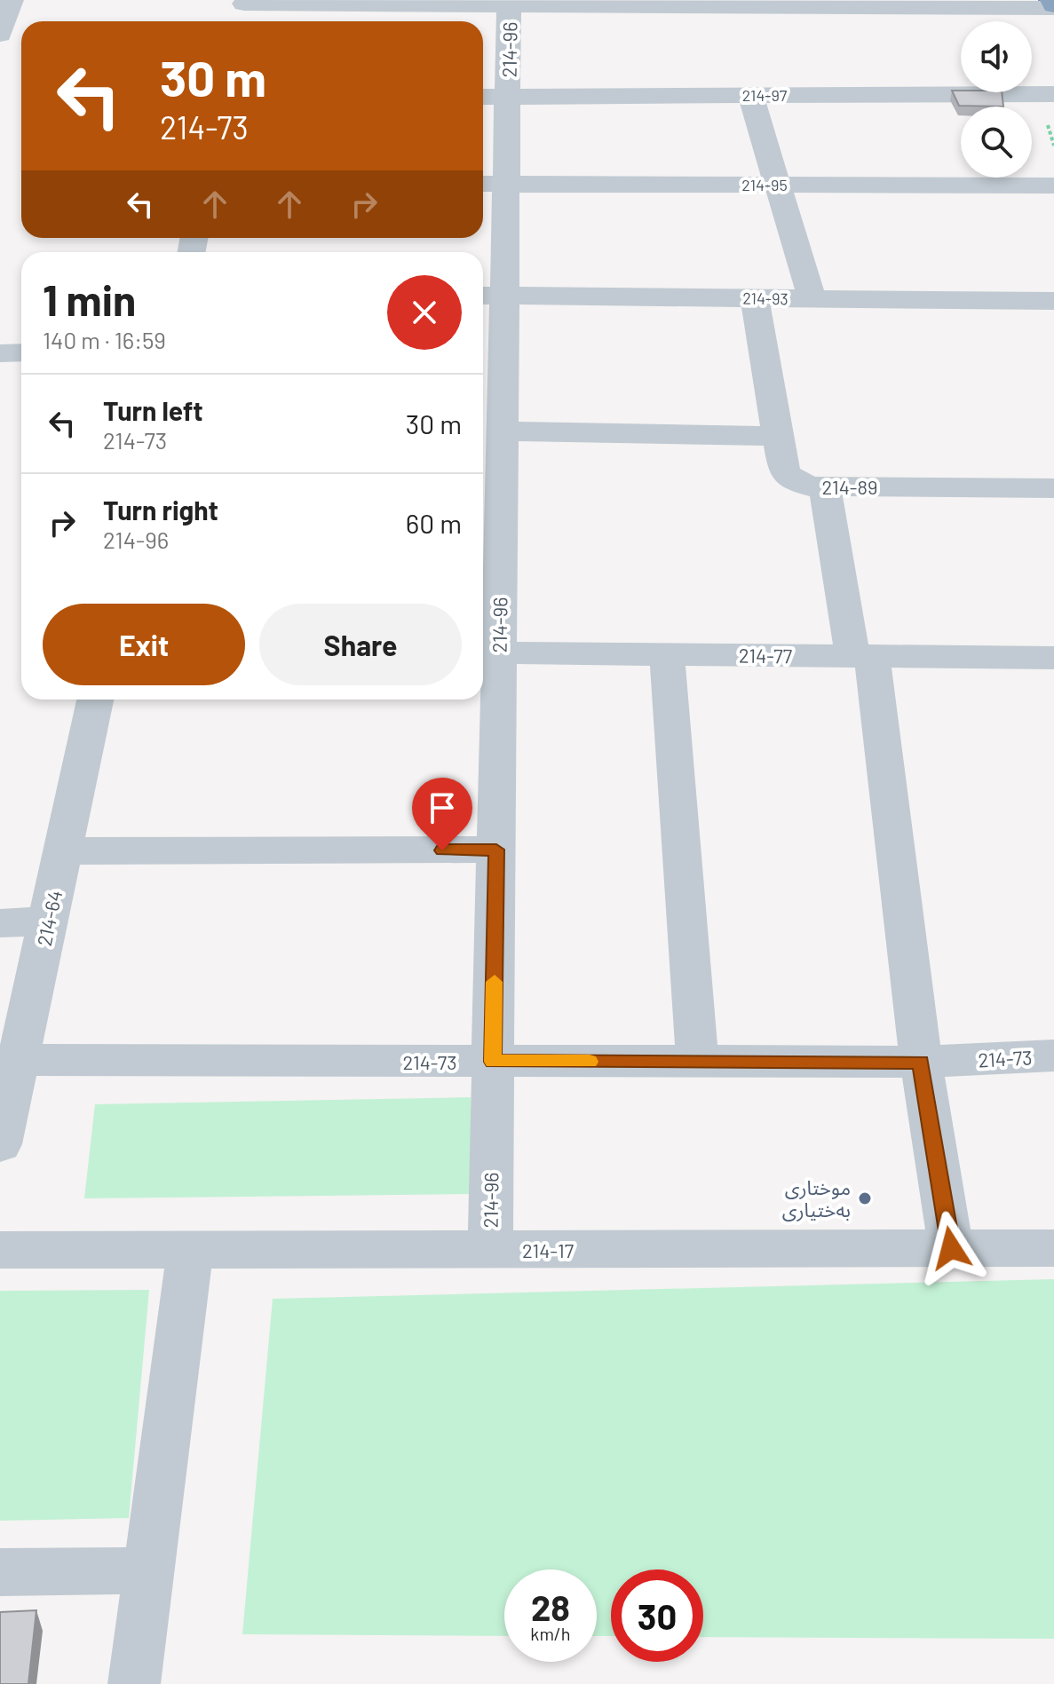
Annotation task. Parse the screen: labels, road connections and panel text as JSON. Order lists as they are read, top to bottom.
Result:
{
  "streets": {
    "street": [
      "214-96",
      "214-97",
      "214-95",
      "214-93",
      "214-89",
      "214-77",
      "214-64",
      "214-73",
      "214-17"
    ]
  },
  "crossings": [
    ["214-96", "214-97"],
    ["214-96", "214-95"],
    ["214-96", "214-93"],
    ["214-96", "214-77"],
    ["214-96", "214-73"],
    ["214-96", "214-17"],
    ["214-93", "214-89"],
    ["214-64", "214-73"]
  ],
  "places": ["موختاری بە‌ختیاری"],
  "page": {
    "turn": ["30 m", "214-73"],
    "heading": ["1 min", "140 m · 16:59"],
    "list": [
      {
        "name": "Turn left",
        "note": "214-73",
        "value": "30 m"
      },
      {
        "name": "Turn right",
        "note": "214-96",
        "value": "60 m"
      }
    ],
    "buttons": ["Exit", "Share"],
    "speed": "28 km/h",
    "limit": "30"
  }
}
